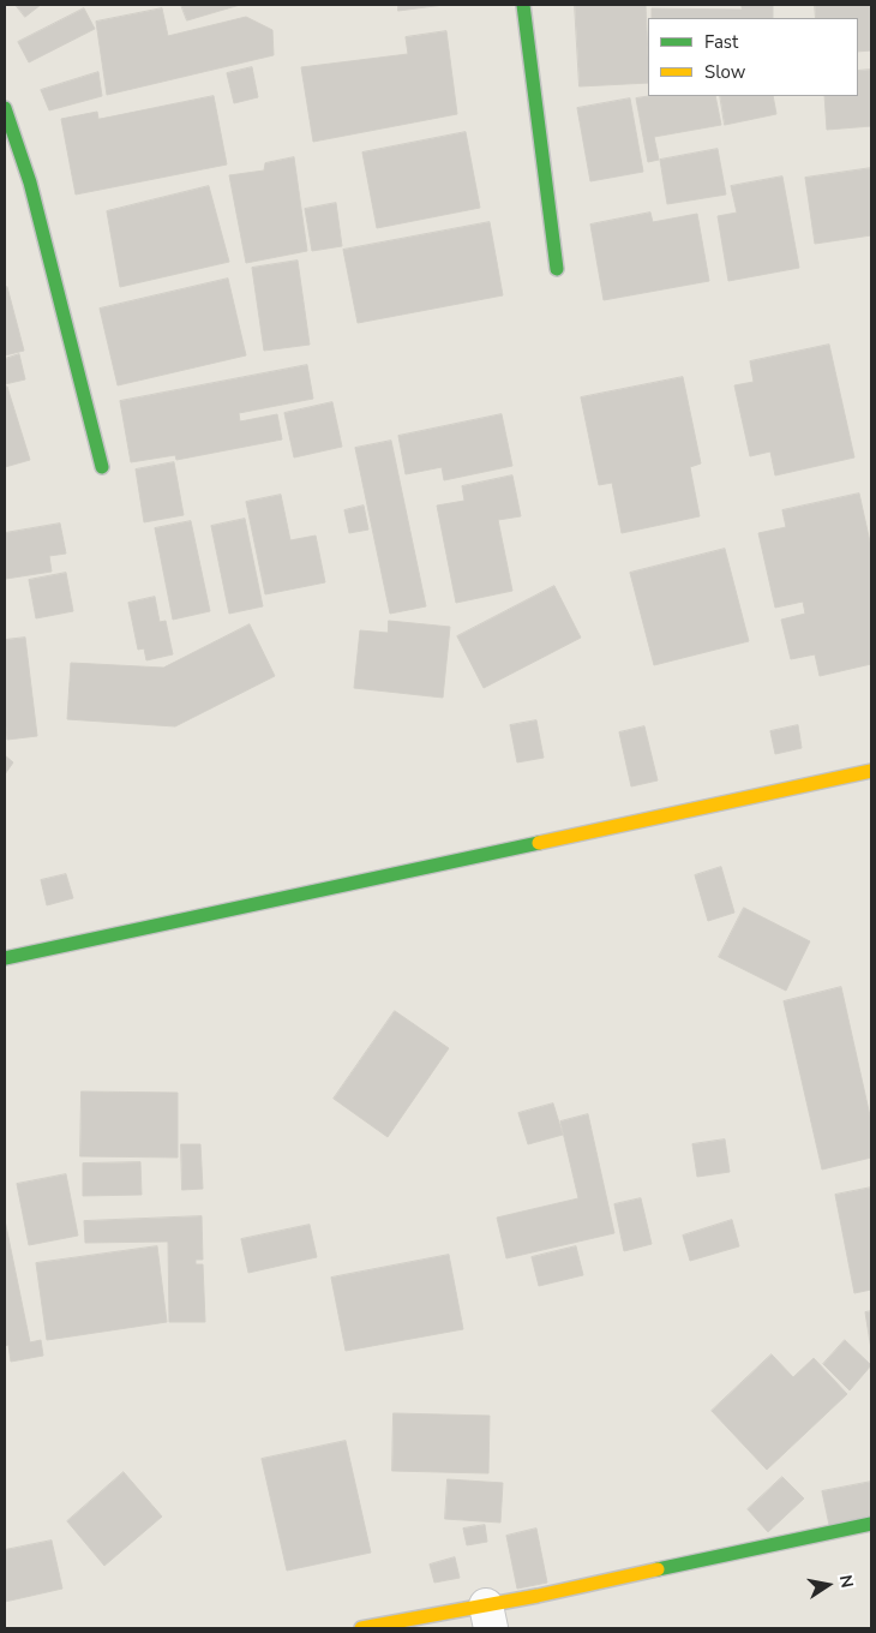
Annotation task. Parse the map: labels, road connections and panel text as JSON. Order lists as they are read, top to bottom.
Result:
{
  "legend": ["Fast", "Slow"],
  "north": "right"
}
